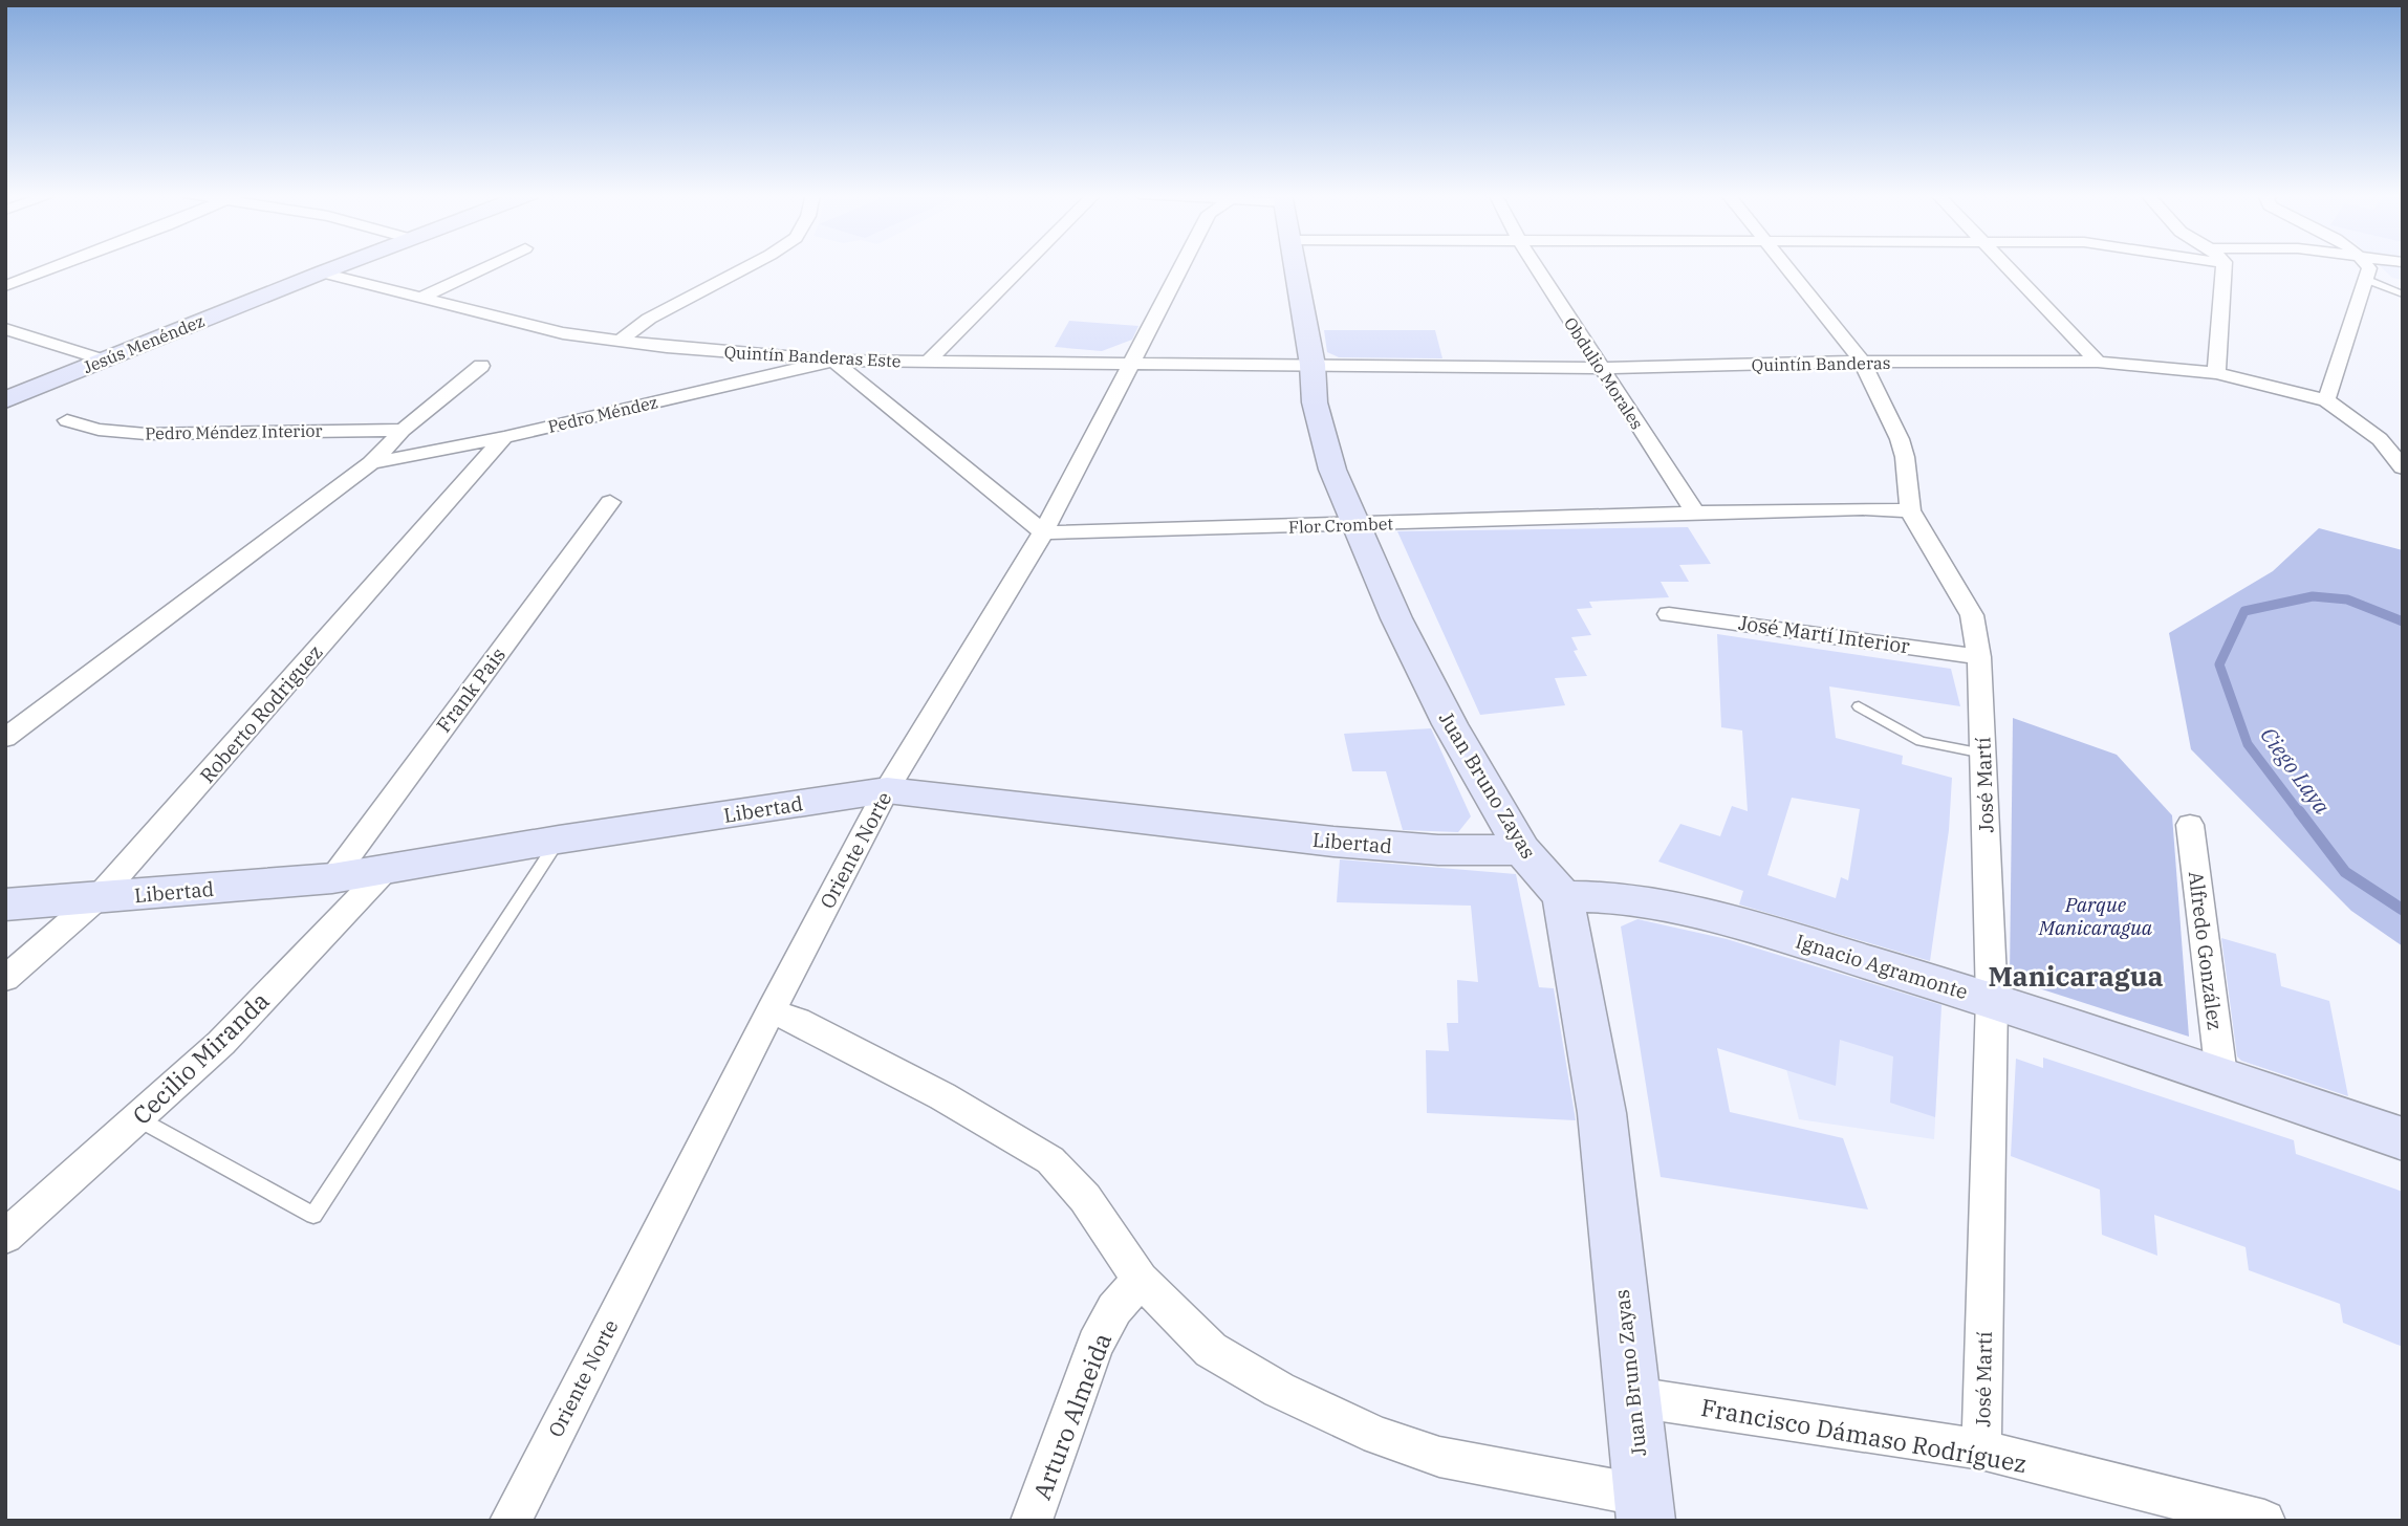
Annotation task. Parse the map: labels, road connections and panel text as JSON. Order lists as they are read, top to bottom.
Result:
{
  "streets": {
    "main road": [
      "Jesús Menéndez",
      "Juan Bruno Zayas",
      "Libertad",
      "Ignacio Agramonte"
    ],
    "street": [
      "Quintín Banderas Este",
      "Quintín Banderas",
      "Obdulio Morales",
      "Pedro Méndez",
      "Pedro Méndez Interior",
      "Flor Crombet",
      "José Martí Interior",
      "Frank Pais",
      "Roberto Rodriguez",
      "José Martí",
      "Oriente Norte",
      "Alfredo González",
      "Cecilio Miranda",
      "Arturo Almeida",
      "Francisco Dámaso Rodríguez"
    ]
  },
  "crossings": [
    ["Jesús Menéndez", "Quintín Banderas Este"],
    ["Quintín Banderas Este", "Quintín Banderas"],
    ["Quintín Banderas Este", "Pedro Méndez"],
    ["Quintín Banderas Este", "Juan Bruno Zayas"],
    ["Quintín Banderas Este", "Oriente Norte"],
    ["Quintín Banderas", "Obdulio Morales"],
    ["Quintín Banderas", "Juan Bruno Zayas"],
    ["Quintín Banderas", "José Martí"],
    ["Obdulio Morales", "Flor Crombet"],
    ["Pedro Méndez", "Pedro Méndez Interior"],
    ["Pedro Méndez", "Roberto Rodriguez"],
    ["Flor Crombet", "Juan Bruno Zayas"],
    ["Flor Crombet", "José Martí"],
    ["Flor Crombet", "Oriente Norte"],
    ["José Martí Interior", "José Martí"],
    ["Frank Pais", "Libertad"],
    ["Roberto Rodriguez", "Libertad"],
    ["Juan Bruno Zayas", "Libertad"],
    ["Juan Bruno Zayas", "Ignacio Agramonte"],
    ["Juan Bruno Zayas", "Francisco Dámaso Rodríguez"],
    ["José Martí", "Ignacio Agramonte"],
    ["José Martí", "Francisco Dámaso Rodríguez"],
    ["Libertad", "Oriente Norte"],
    ["Libertad", "Cecilio Miranda"],
    ["Alfredo González", "Ignacio Agramonte"]
  ],
  "districts": ["Manicaragua"],
  "water": ["Ciego Laya"],
  "parks": ["Parque Manicaragua"]
}
